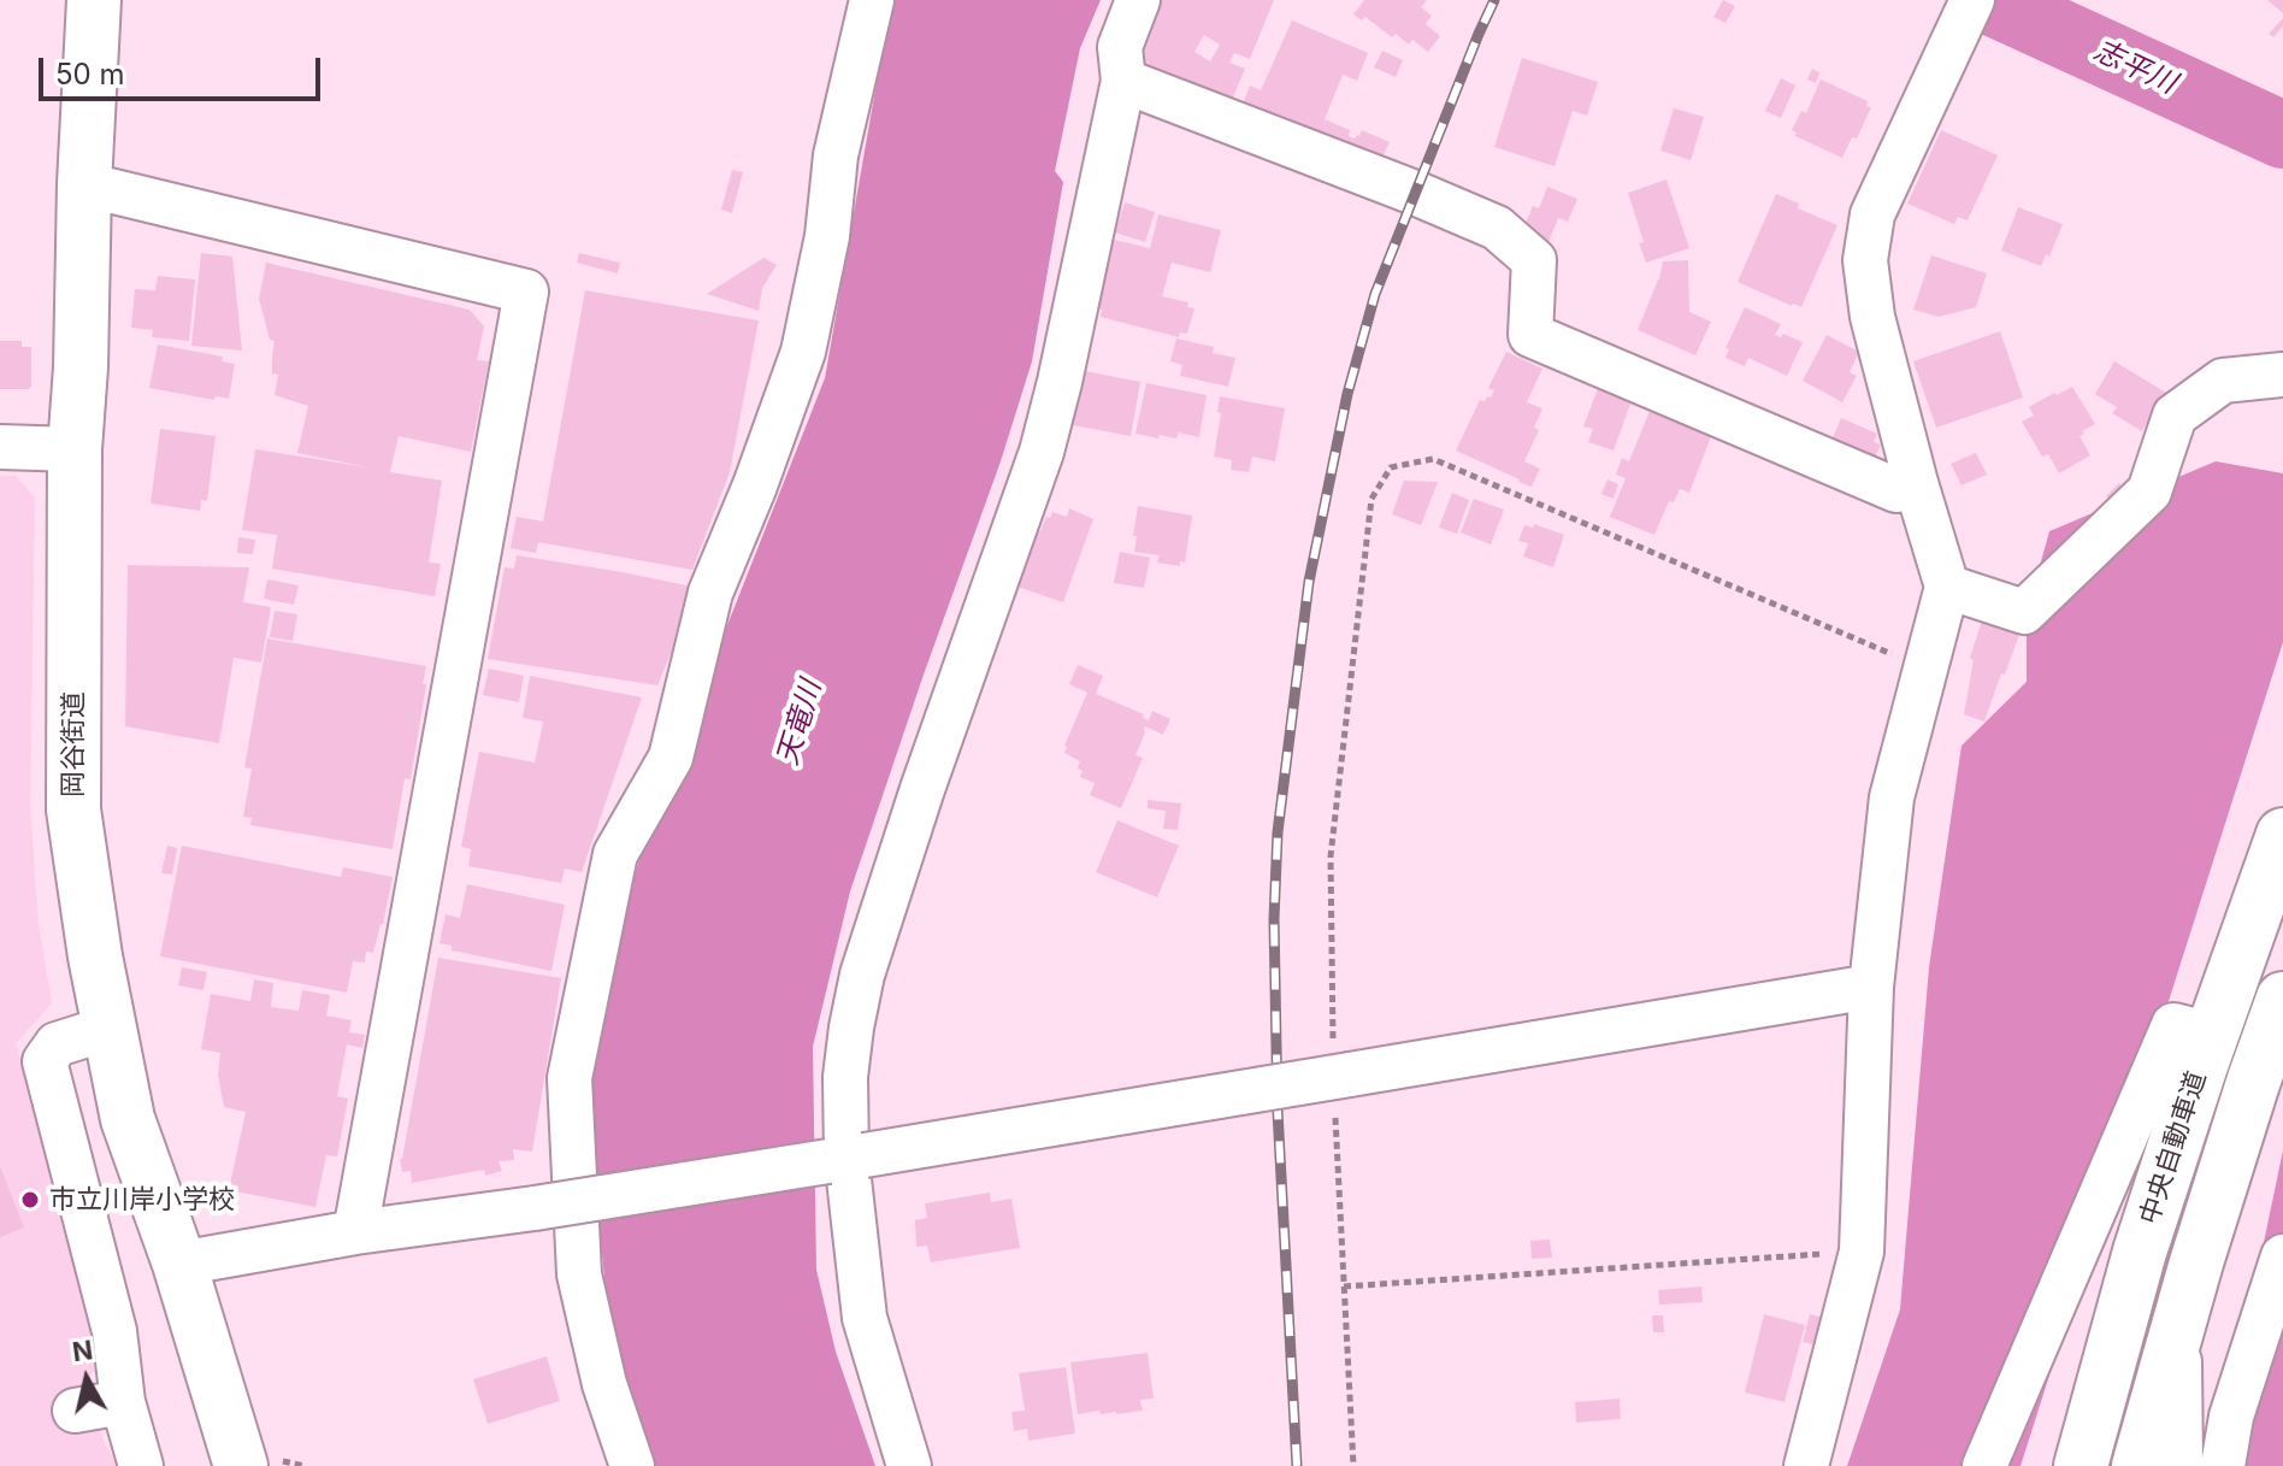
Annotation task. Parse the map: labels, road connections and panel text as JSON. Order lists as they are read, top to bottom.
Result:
{
  "streets": {
    "main road": ["岡谷街道", "中央自動車道"]
  },
  "water": ["志平川", "天竜川"],
  "places": ["市立川岸小学校"],
  "scale_bar": "50 m",
  "north": "top"
}
